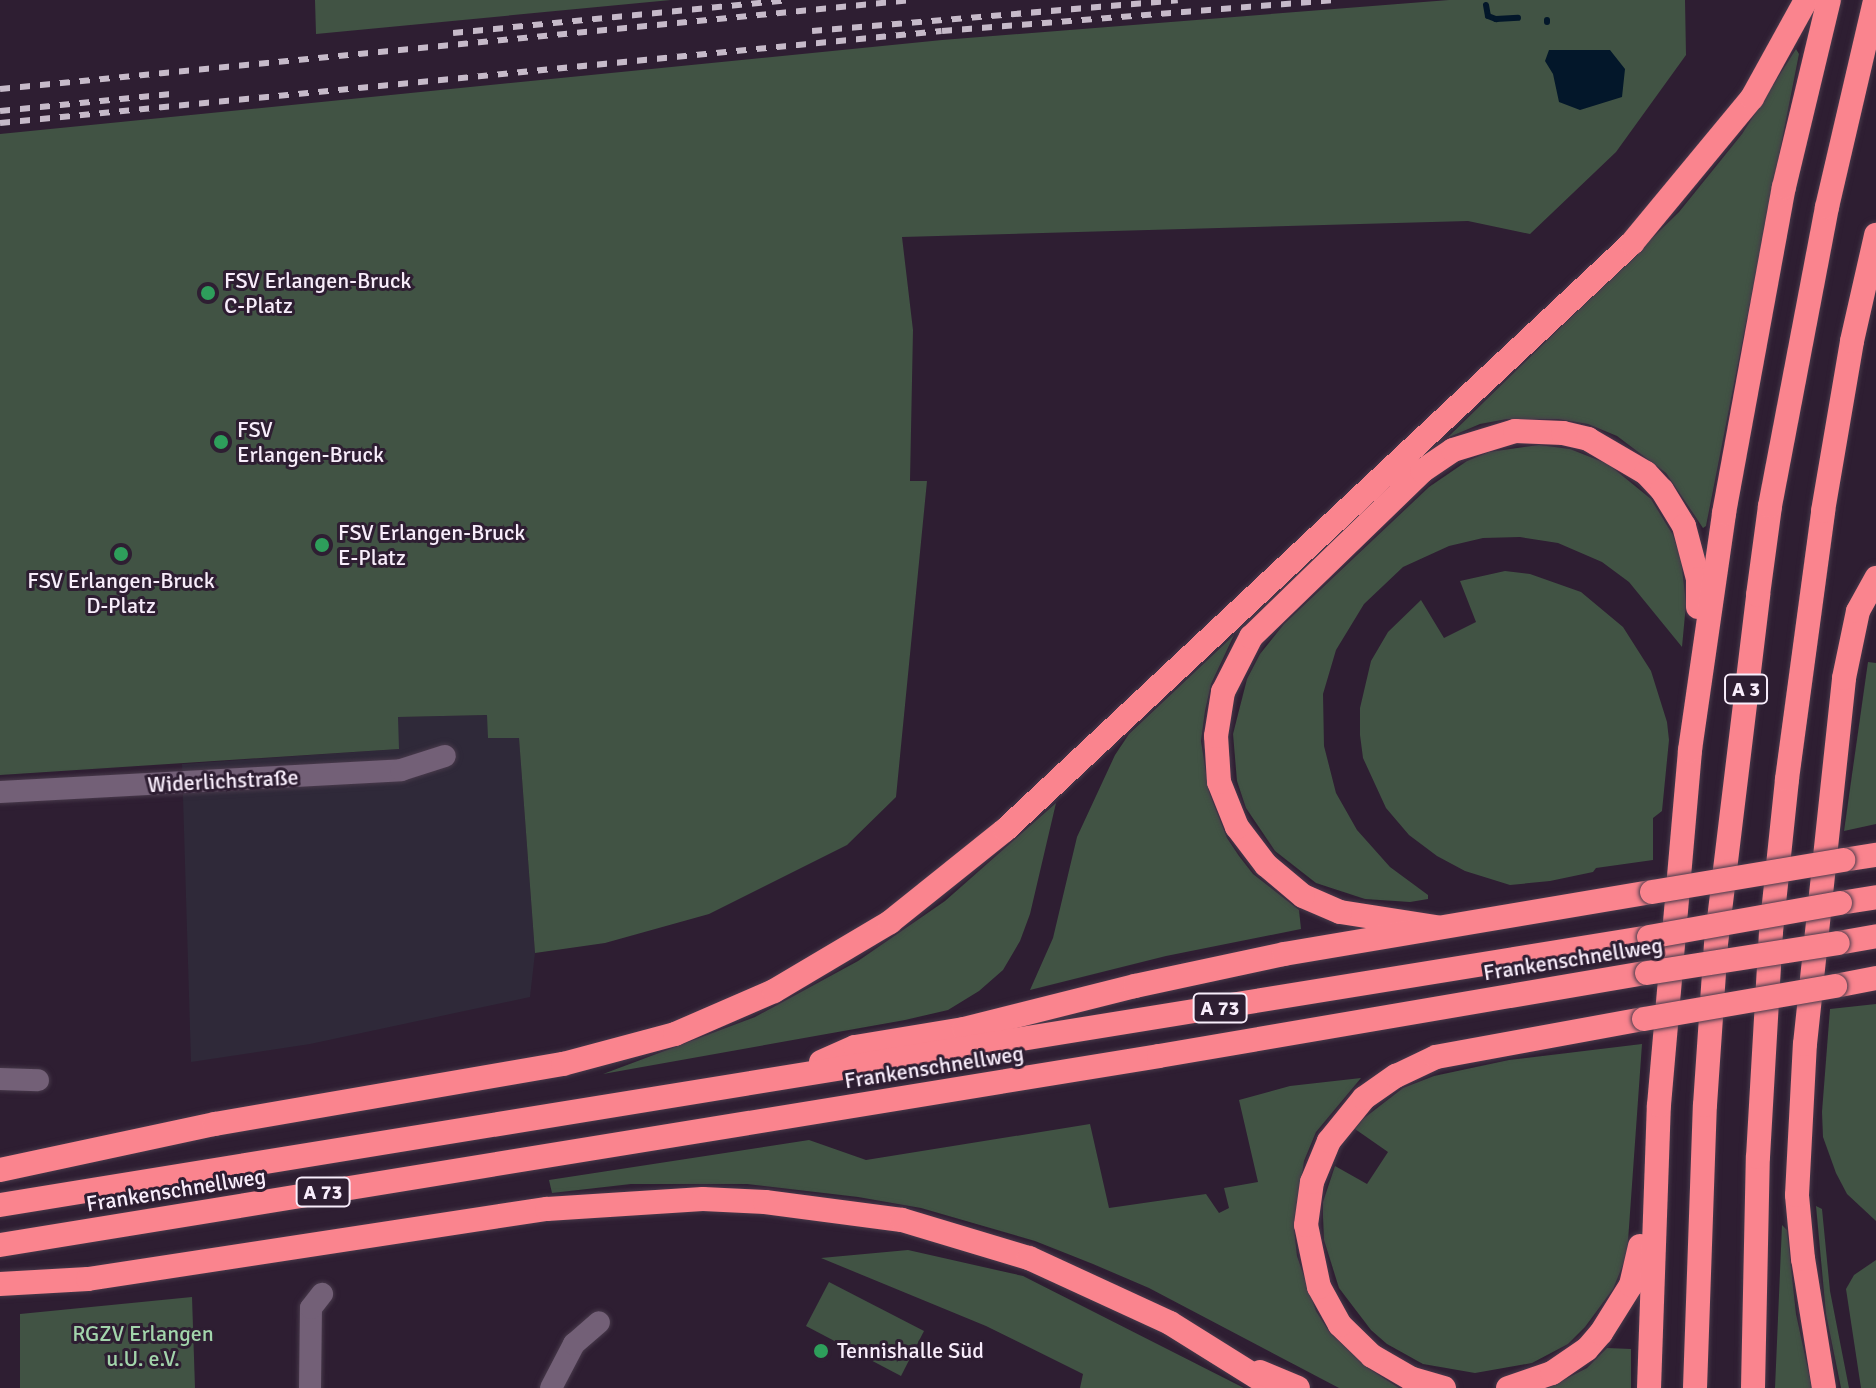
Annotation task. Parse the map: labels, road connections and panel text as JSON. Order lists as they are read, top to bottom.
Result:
{
  "streets": {
    "highway": ["A 3", "Frankenschnellweg", "A 73"],
    "street": ["Widerlichstraße"]
  },
  "parks": ["RGZV Erlangen u.U. e.V."],
  "places": [
    "FSV Erlangen-Bruck C-Platz",
    "FSV Erlangen-Bruck",
    "FSV Erlangen-Bruck E-Platz",
    "FSV Erlangen-Bruck D-Platz",
    "Tennishalle Süd"
  ]
}
